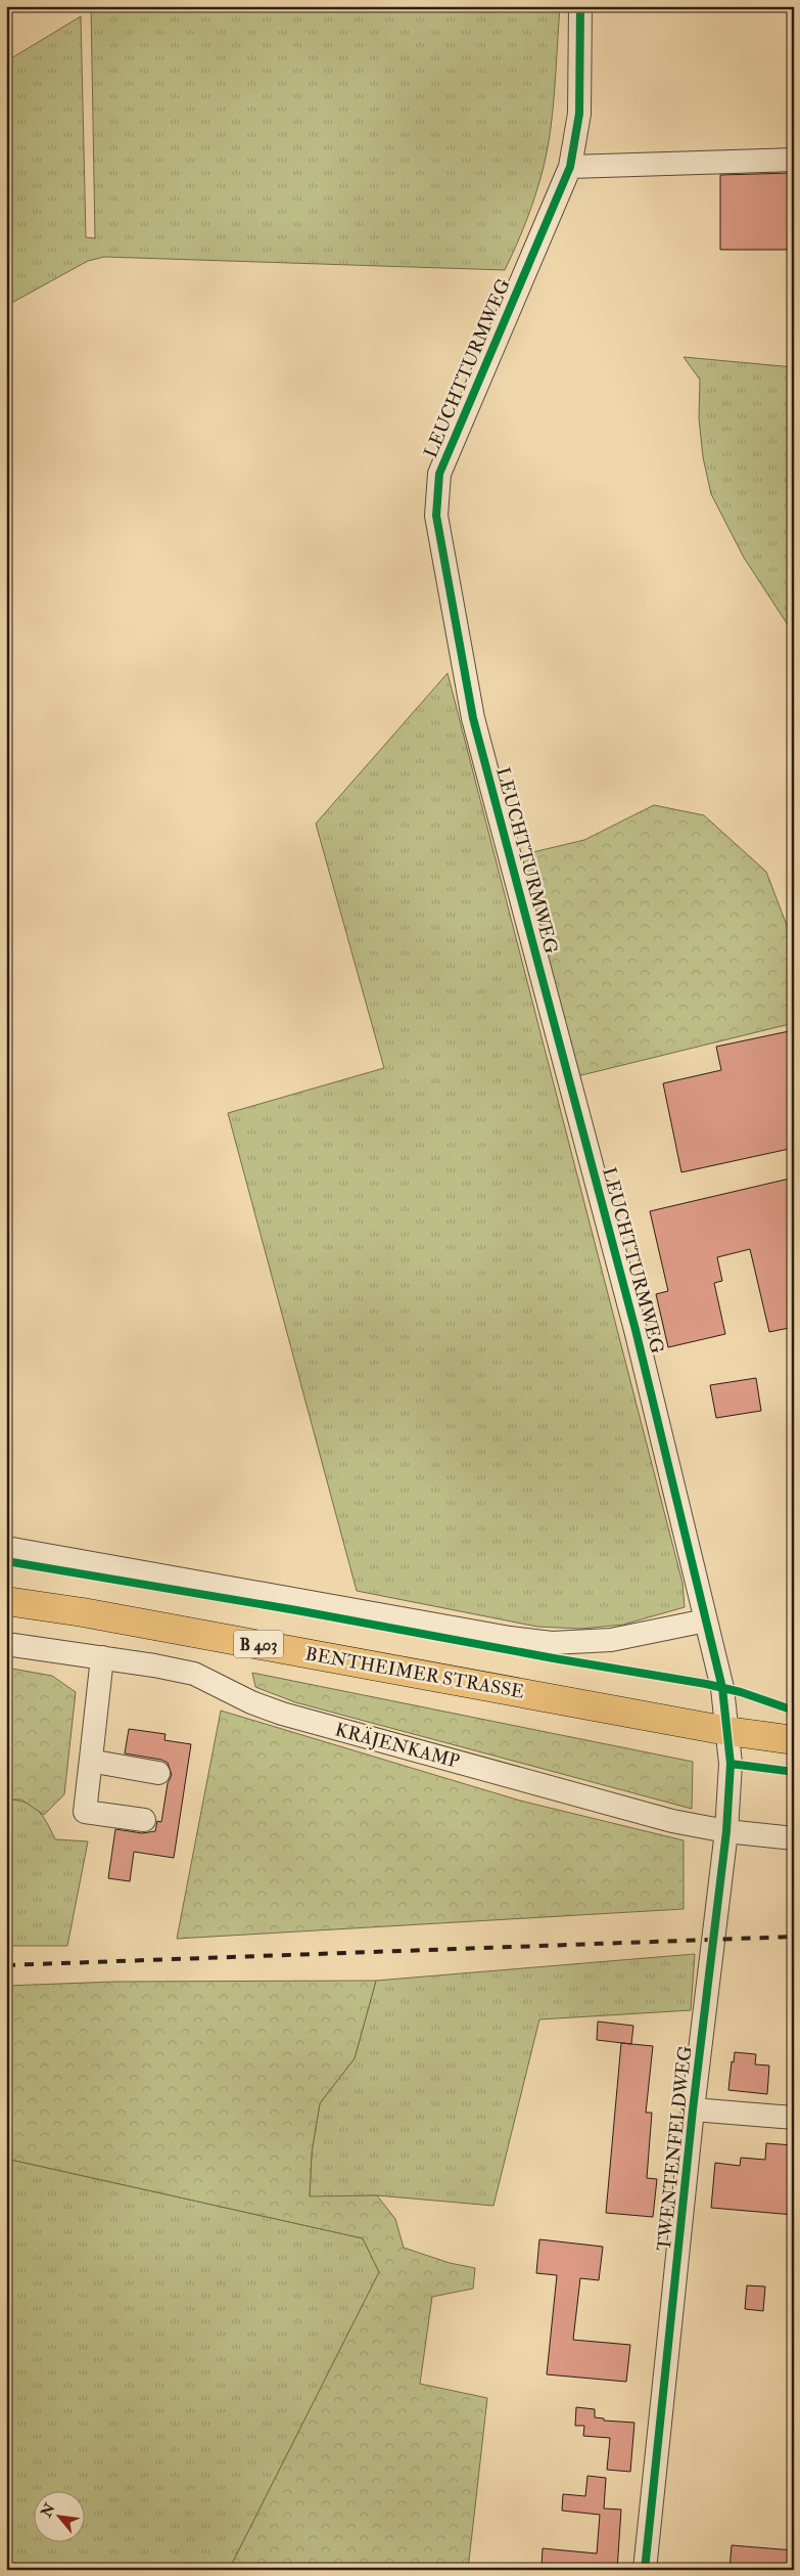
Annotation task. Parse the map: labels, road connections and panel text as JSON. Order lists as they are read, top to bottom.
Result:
{
  "streets": {
    "main road": ["B 403", "BENTHEIMER STRASSE"],
    "street": ["LEUCHTTURMWEG", "KRÄJENKAMP", "TWENTENFELDWEG"]
  },
  "crossings": [
    ["LEUCHTTURMWEG", "BENTHEIMER STRASSE"],
    ["LEUCHTTURMWEG", "TWENTENFELDWEG"],
    ["BENTHEIMER STRASSE", "TWENTENFELDWEG"],
    ["KRÄJENKAMP", "TWENTENFELDWEG"]
  ],
  "north": "top left"
}
